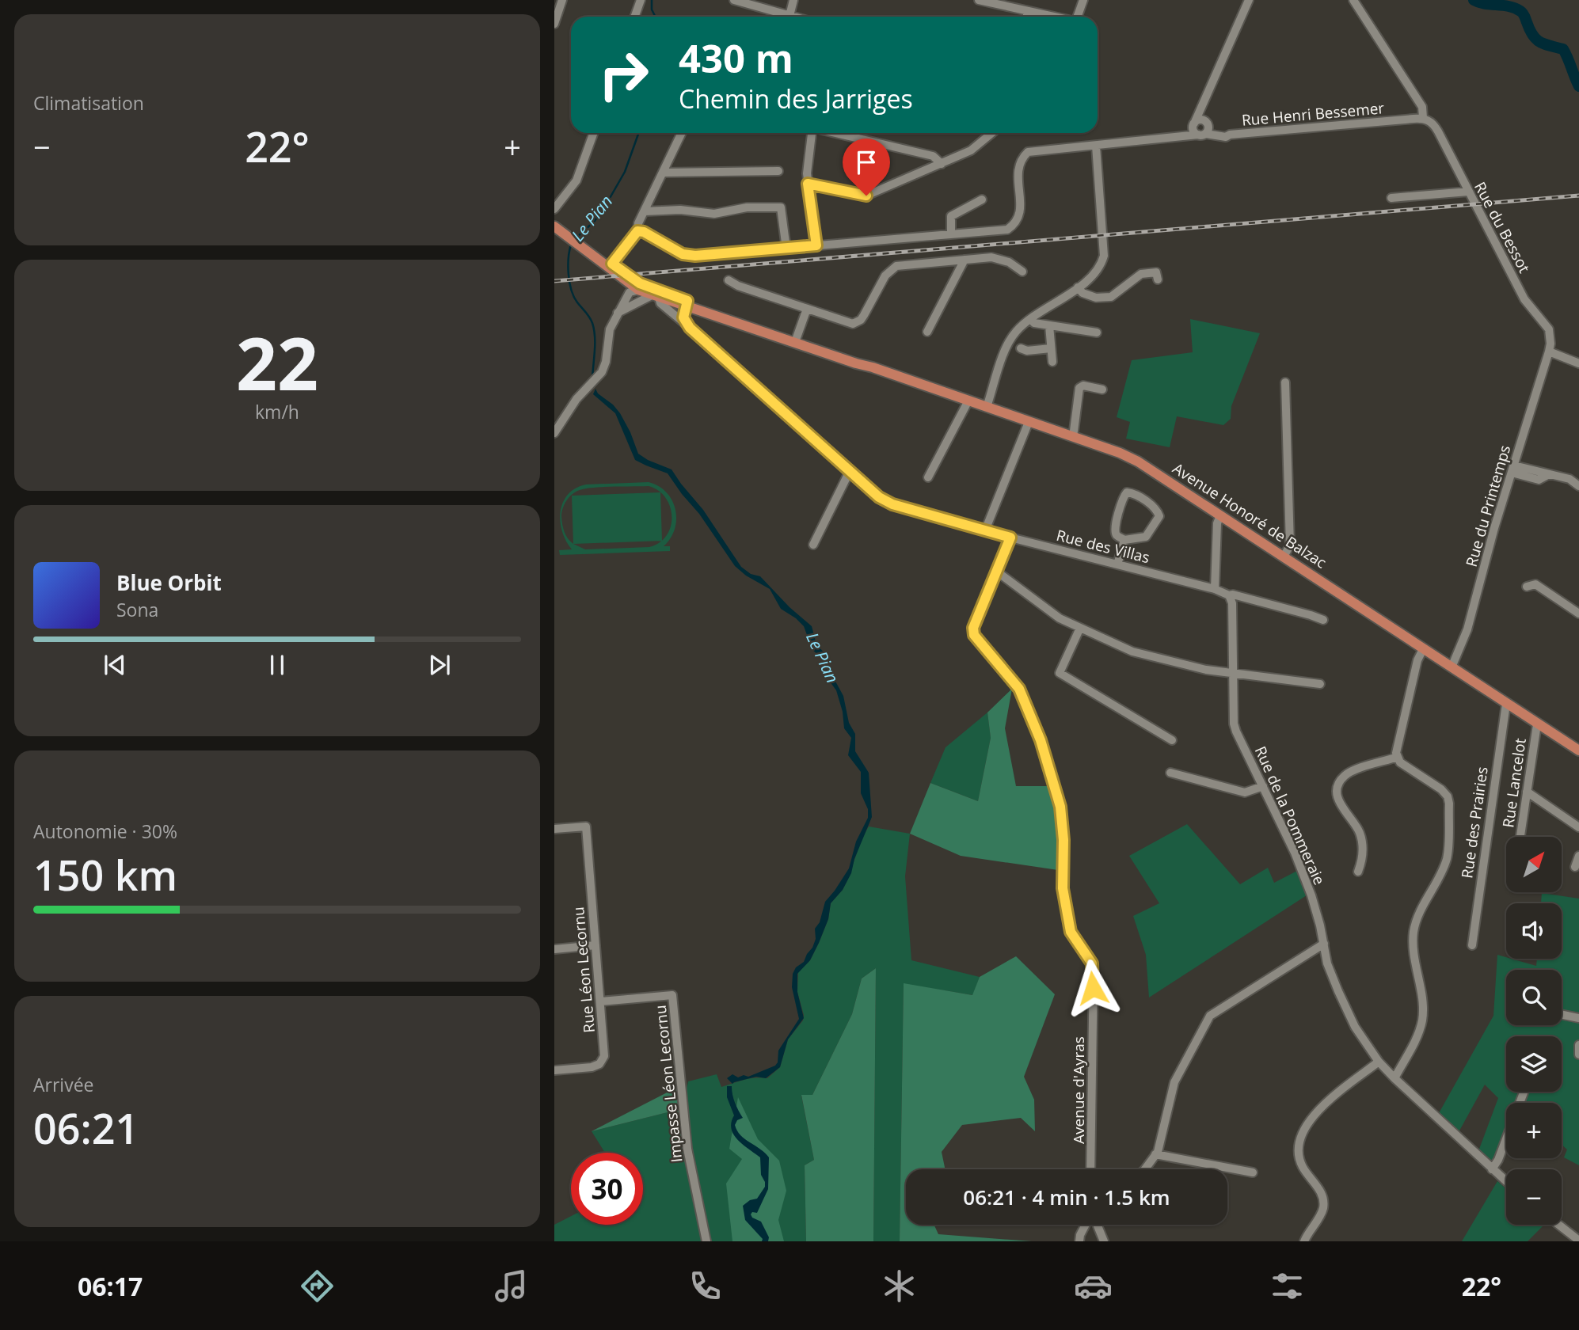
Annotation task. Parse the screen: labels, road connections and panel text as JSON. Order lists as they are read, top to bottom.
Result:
{
  "streets": {
    "main road": ["Avenue Honoré de Balzac"],
    "street": [
      "Rue Henri Bessemer",
      "Rue du Bessot",
      "Rue du Printemps",
      "Rue des Villas",
      "Rue Lancelot",
      "Rue de la Pommeraie",
      "Rue des Prairies",
      "Rue Léon Lecornu",
      "Impasse Léon Lecornu",
      "Avenue d'Ayras"
    ]
  },
  "crossings": [
    ["Rue Henri Bessemer", "Rue du Bessot"],
    ["Rue du Bessot", "Rue du Printemps"],
    ["Rue du Printemps", "Avenue Honoré de Balzac"],
    ["Avenue Honoré de Balzac", "Rue des Villas"],
    ["Avenue Honoré de Balzac", "Rue Lancelot"],
    ["Avenue Honoré de Balzac", "Rue des Prairies"],
    ["Rue Léon Lecornu", "Impasse Léon Lecornu"]
  ],
  "water": ["Le Pian"],
  "north": "top right",
  "page": {
    "tile": [
      "Climatisation",
      ["22", "km/h"],
      ["Autonomie · 30%", "150 km"],
      ["Arrivée", "06:21"]
    ],
    "turn": ["430 m", "Chemin des Jarriges"],
    "heat": ["−", "22°", "+"],
    "song": ["Blue Orbit", "Sona"],
    "map_buttons": ["+", "−"],
    "limit": "30",
    "trip": "06:21 · 4 min · 1.5 km",
    "tabs": ["06:17", "22°"]
  }
}
